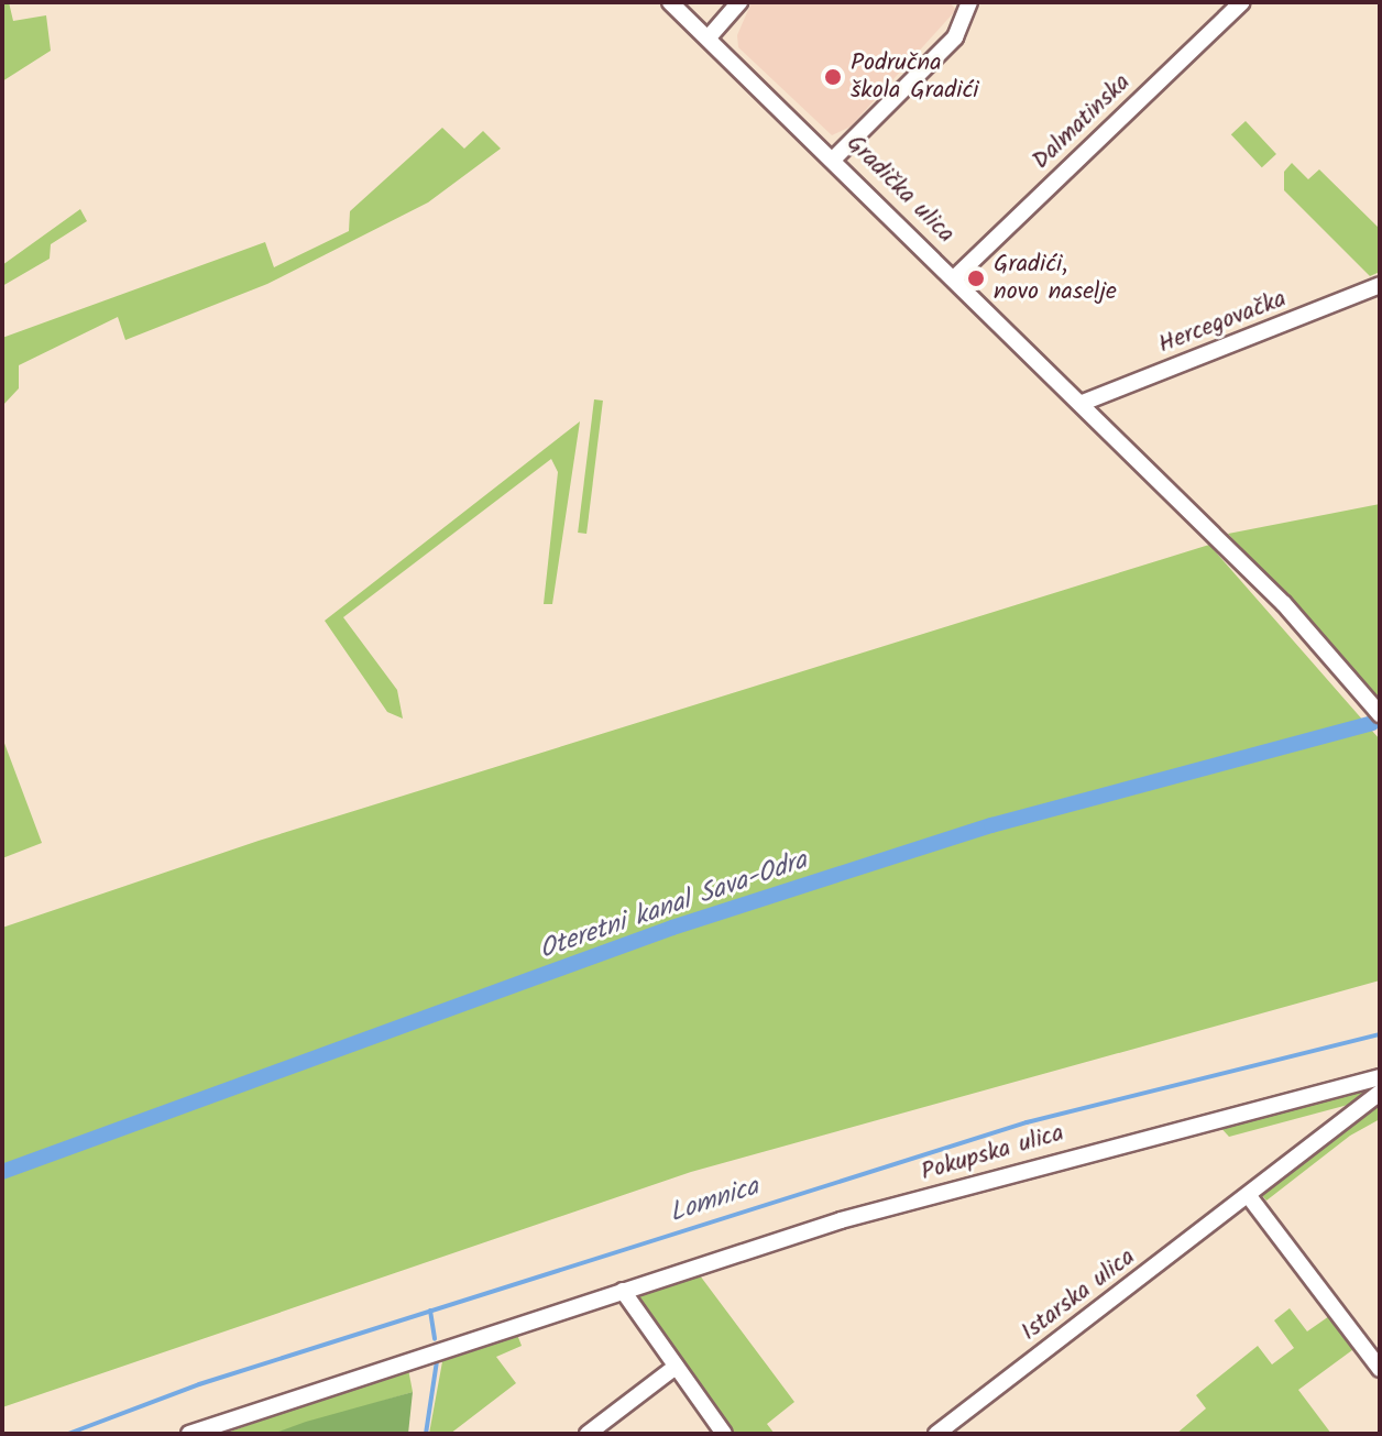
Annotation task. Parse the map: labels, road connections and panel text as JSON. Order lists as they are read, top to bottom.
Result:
{
  "streets": {
    "street": [
      "Dalmatinska",
      "Gradička ulica",
      "Hercegovačka",
      "Pokupska ulica",
      "Istarska ulica"
    ]
  },
  "crossings": [
    ["Dalmatinska", "Gradička ulica"],
    ["Gradička ulica", "Hercegovačka"]
  ],
  "water": ["Oteretni kanal Sava-Odra", "Lomnica"],
  "places": ["Područna škola Gradići", "Gradići, novo naselje"]
}
